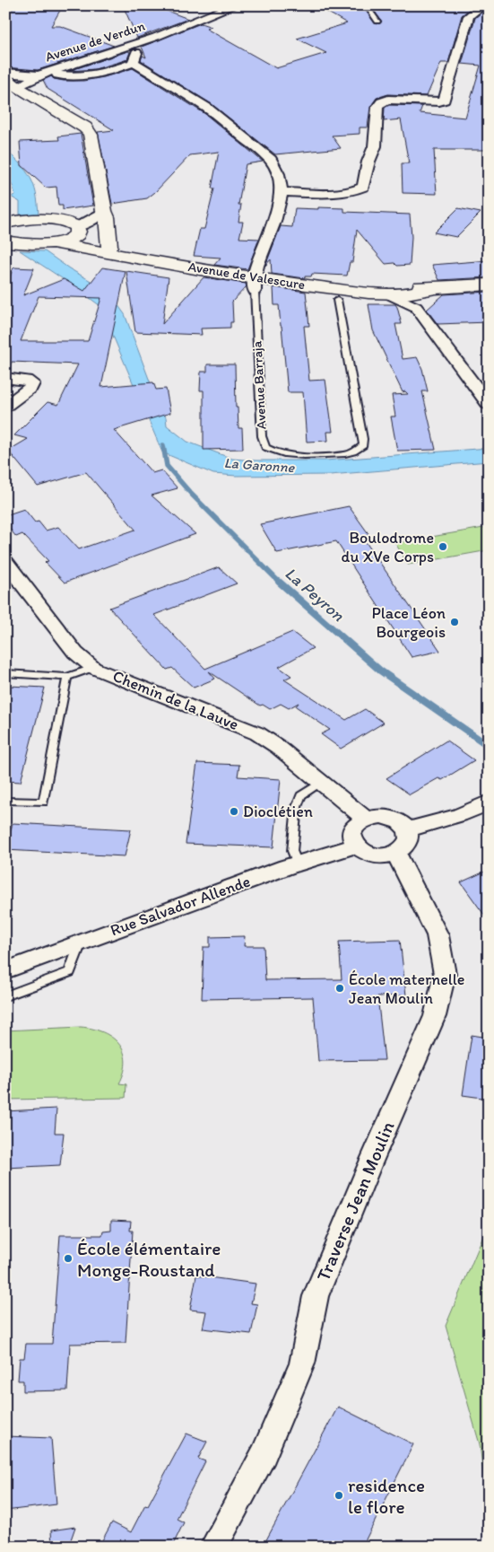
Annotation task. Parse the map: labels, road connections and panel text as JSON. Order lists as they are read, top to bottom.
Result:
{
  "streets": {
    "main road": ["Avenue de Valescure"],
    "street": [
      "Avenue de Verdun",
      "Chemin de la Lauve",
      "Rue Salvador Allende",
      "Traverse Jean Moulin"
    ],
    "lane": ["Avenue Barraja"]
  },
  "crossings": [
    ["Avenue de Valescure", "Avenue Barraja"],
    ["Chemin de la Lauve", "Rue Salvador Allende"],
    ["Chemin de la Lauve", "Traverse Jean Moulin"],
    ["Rue Salvador Allende", "Traverse Jean Moulin"]
  ],
  "water": ["La Garonne", "La Peyron"],
  "places": [
    "Boulodrome du XVe Corps",
    "Place Léon Bourgeois",
    "Dioclétien",
    "École maternelle Jean Moulin",
    "École élémentaire Monge-Roustand",
    "residence le flore"
  ]
}
